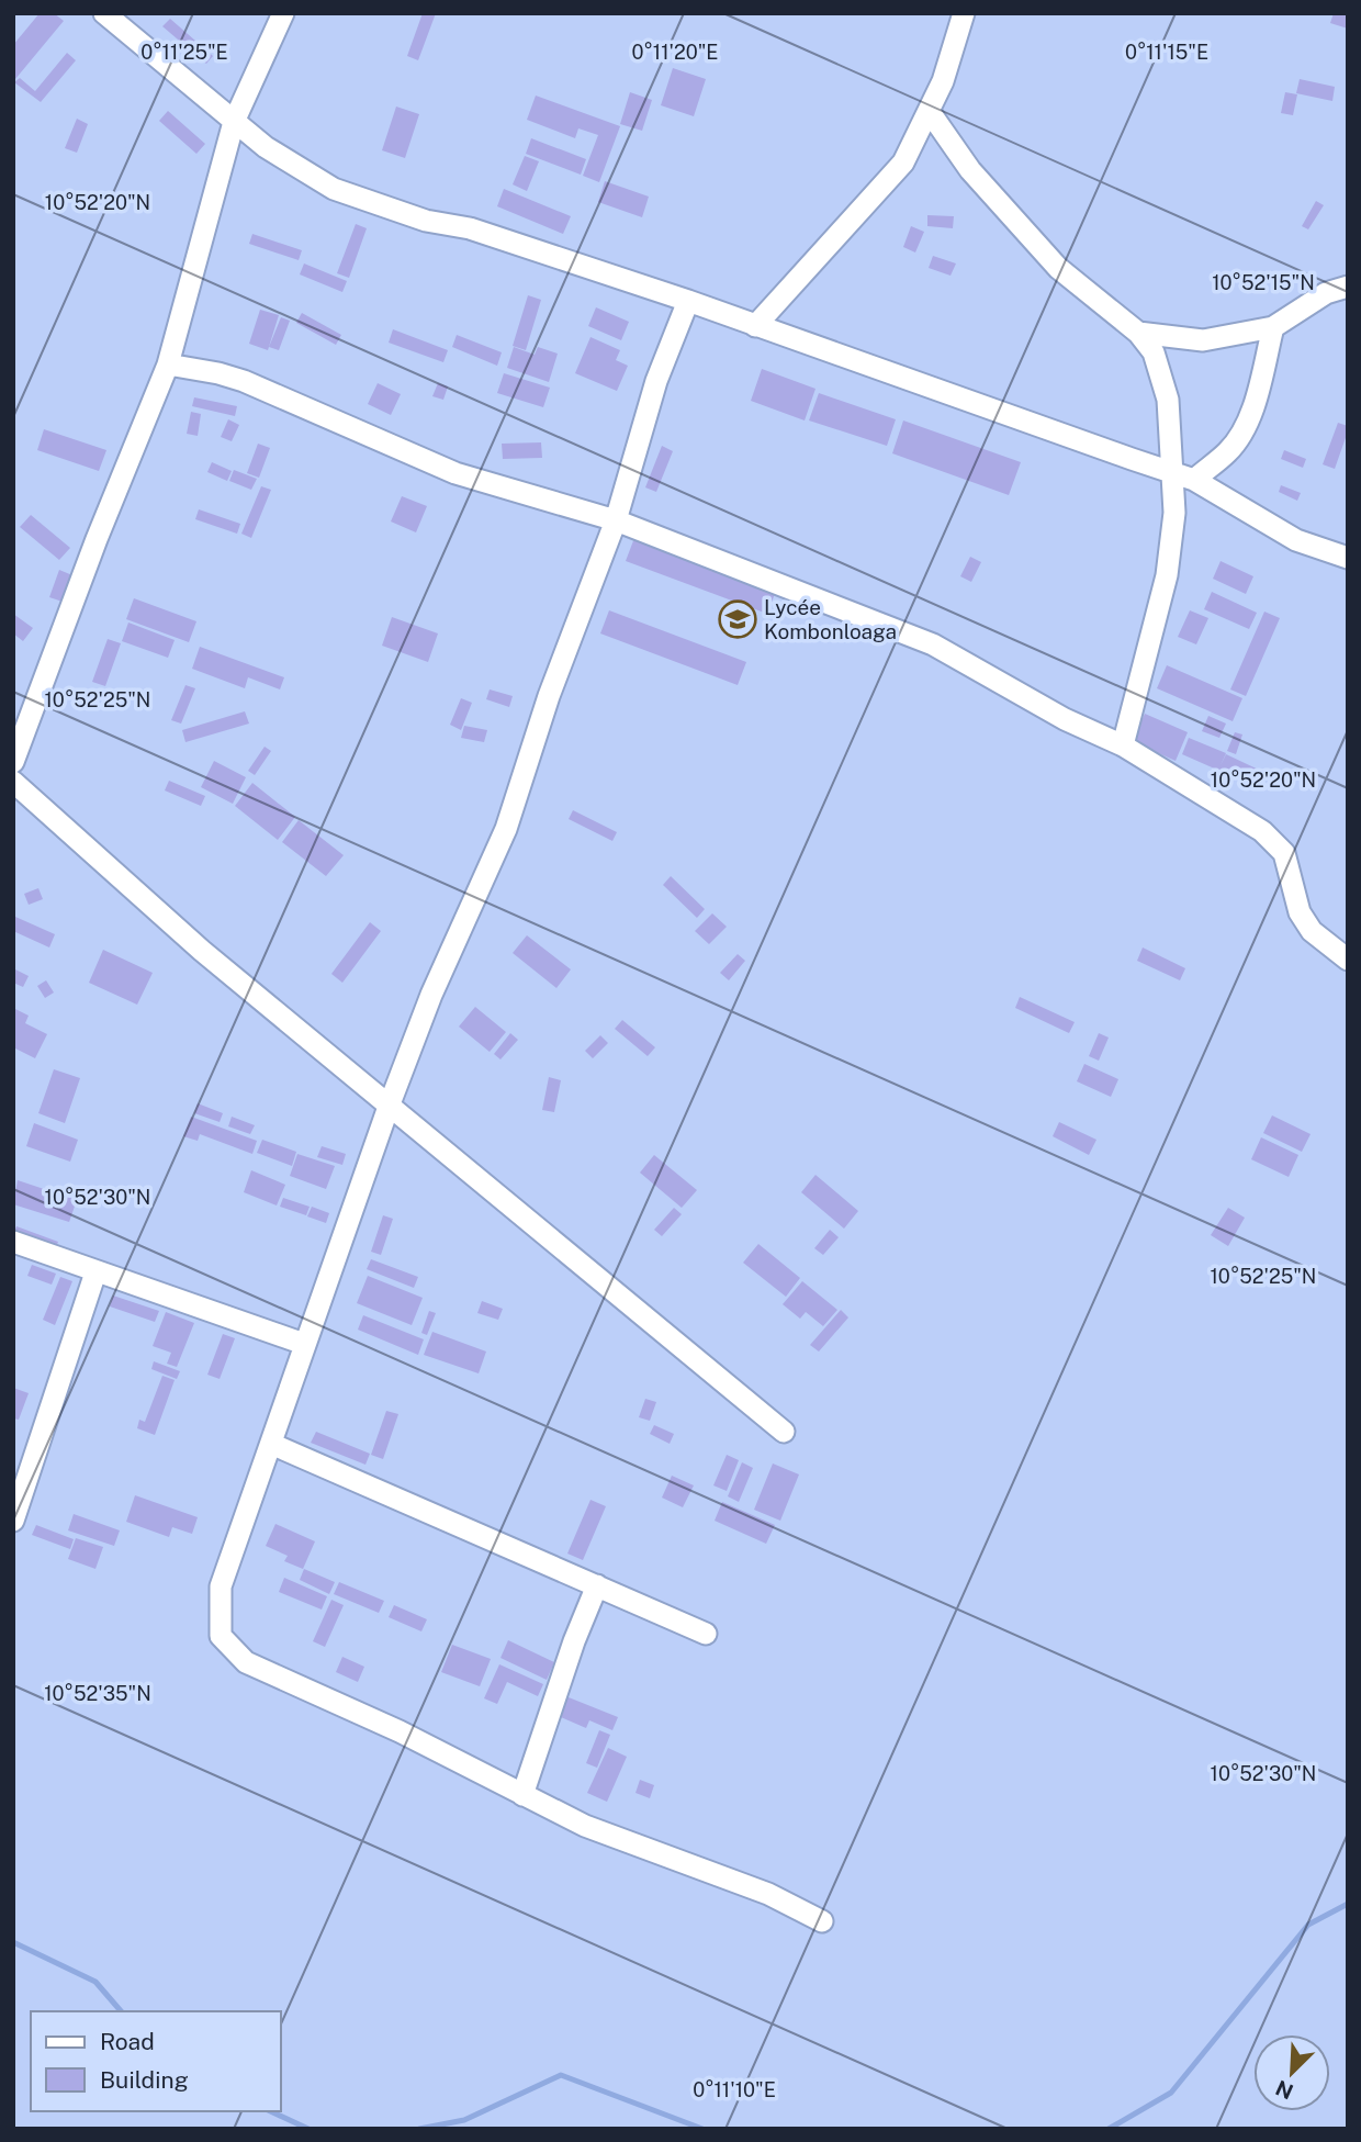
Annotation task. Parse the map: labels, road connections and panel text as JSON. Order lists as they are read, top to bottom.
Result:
{
  "places": {
    "school or university": ["Lycée Kombonloaga"]
  },
  "legend": ["Road", "Building"],
  "north": "bottom left",
  "coordinates": [
    "0°11'25\"E",
    "0°11'20\"E",
    "0°11'15\"E",
    "10°52'20\"N",
    "10°52'15\"N",
    "10°52'25\"N",
    "10°52'30\"N",
    "10°52'35\"N",
    "0°11'10\"E"
  ]
}
